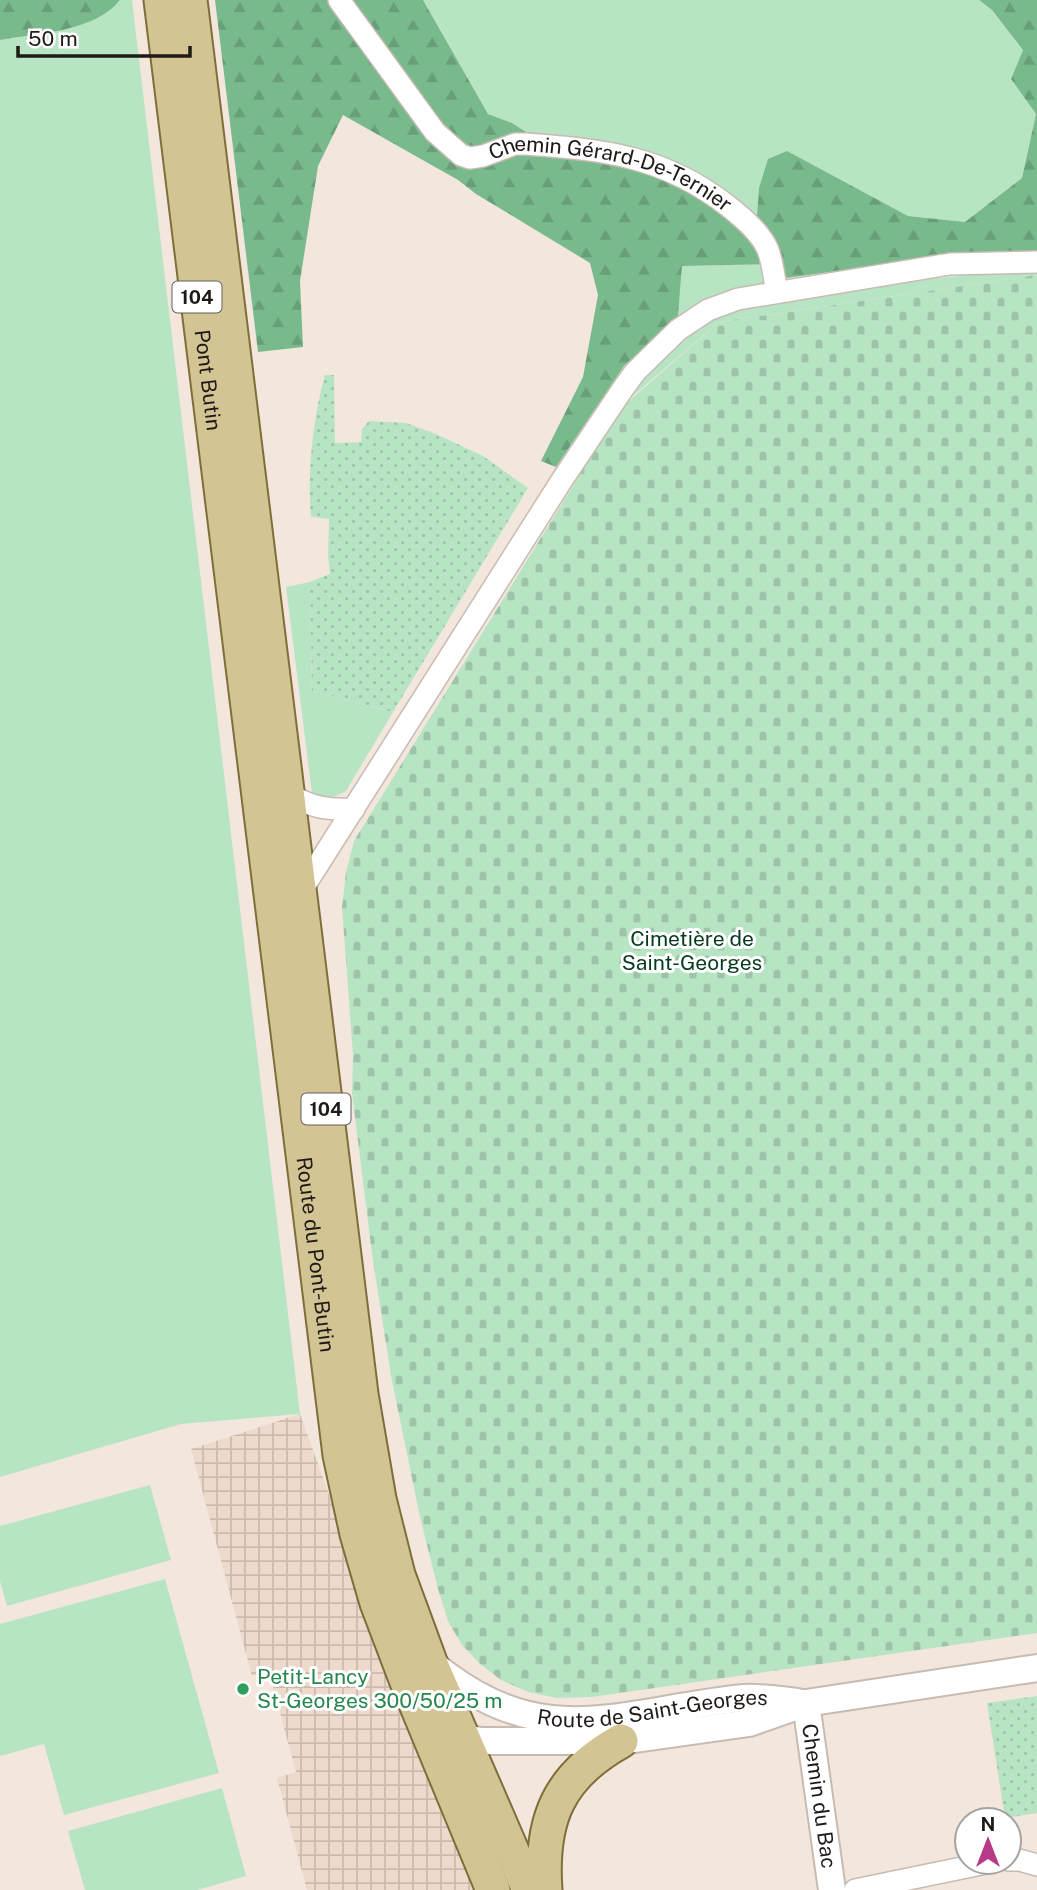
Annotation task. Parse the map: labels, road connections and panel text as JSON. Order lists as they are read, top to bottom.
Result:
{
  "streets": {
    "main road": ["104", "Pont Butin", "Route du Pont-Butin"],
    "street": ["Chemin Gérard-De-Ternier", "Route de Saint-Georges", "Chemin du Bac"]
  },
  "crossings": [
    ["Pont Butin", "Route du Pont-Butin"],
    ["Route du Pont-Butin", "Route de Saint-Georges"],
    ["Route de Saint-Georges", "Chemin du Bac"]
  ],
  "parks": ["Cimetière de Saint-Georges"],
  "places": ["Petit-Lancy St-Georges 300/50/25 m"],
  "scale_bar": "50 m",
  "north": "top"
}
